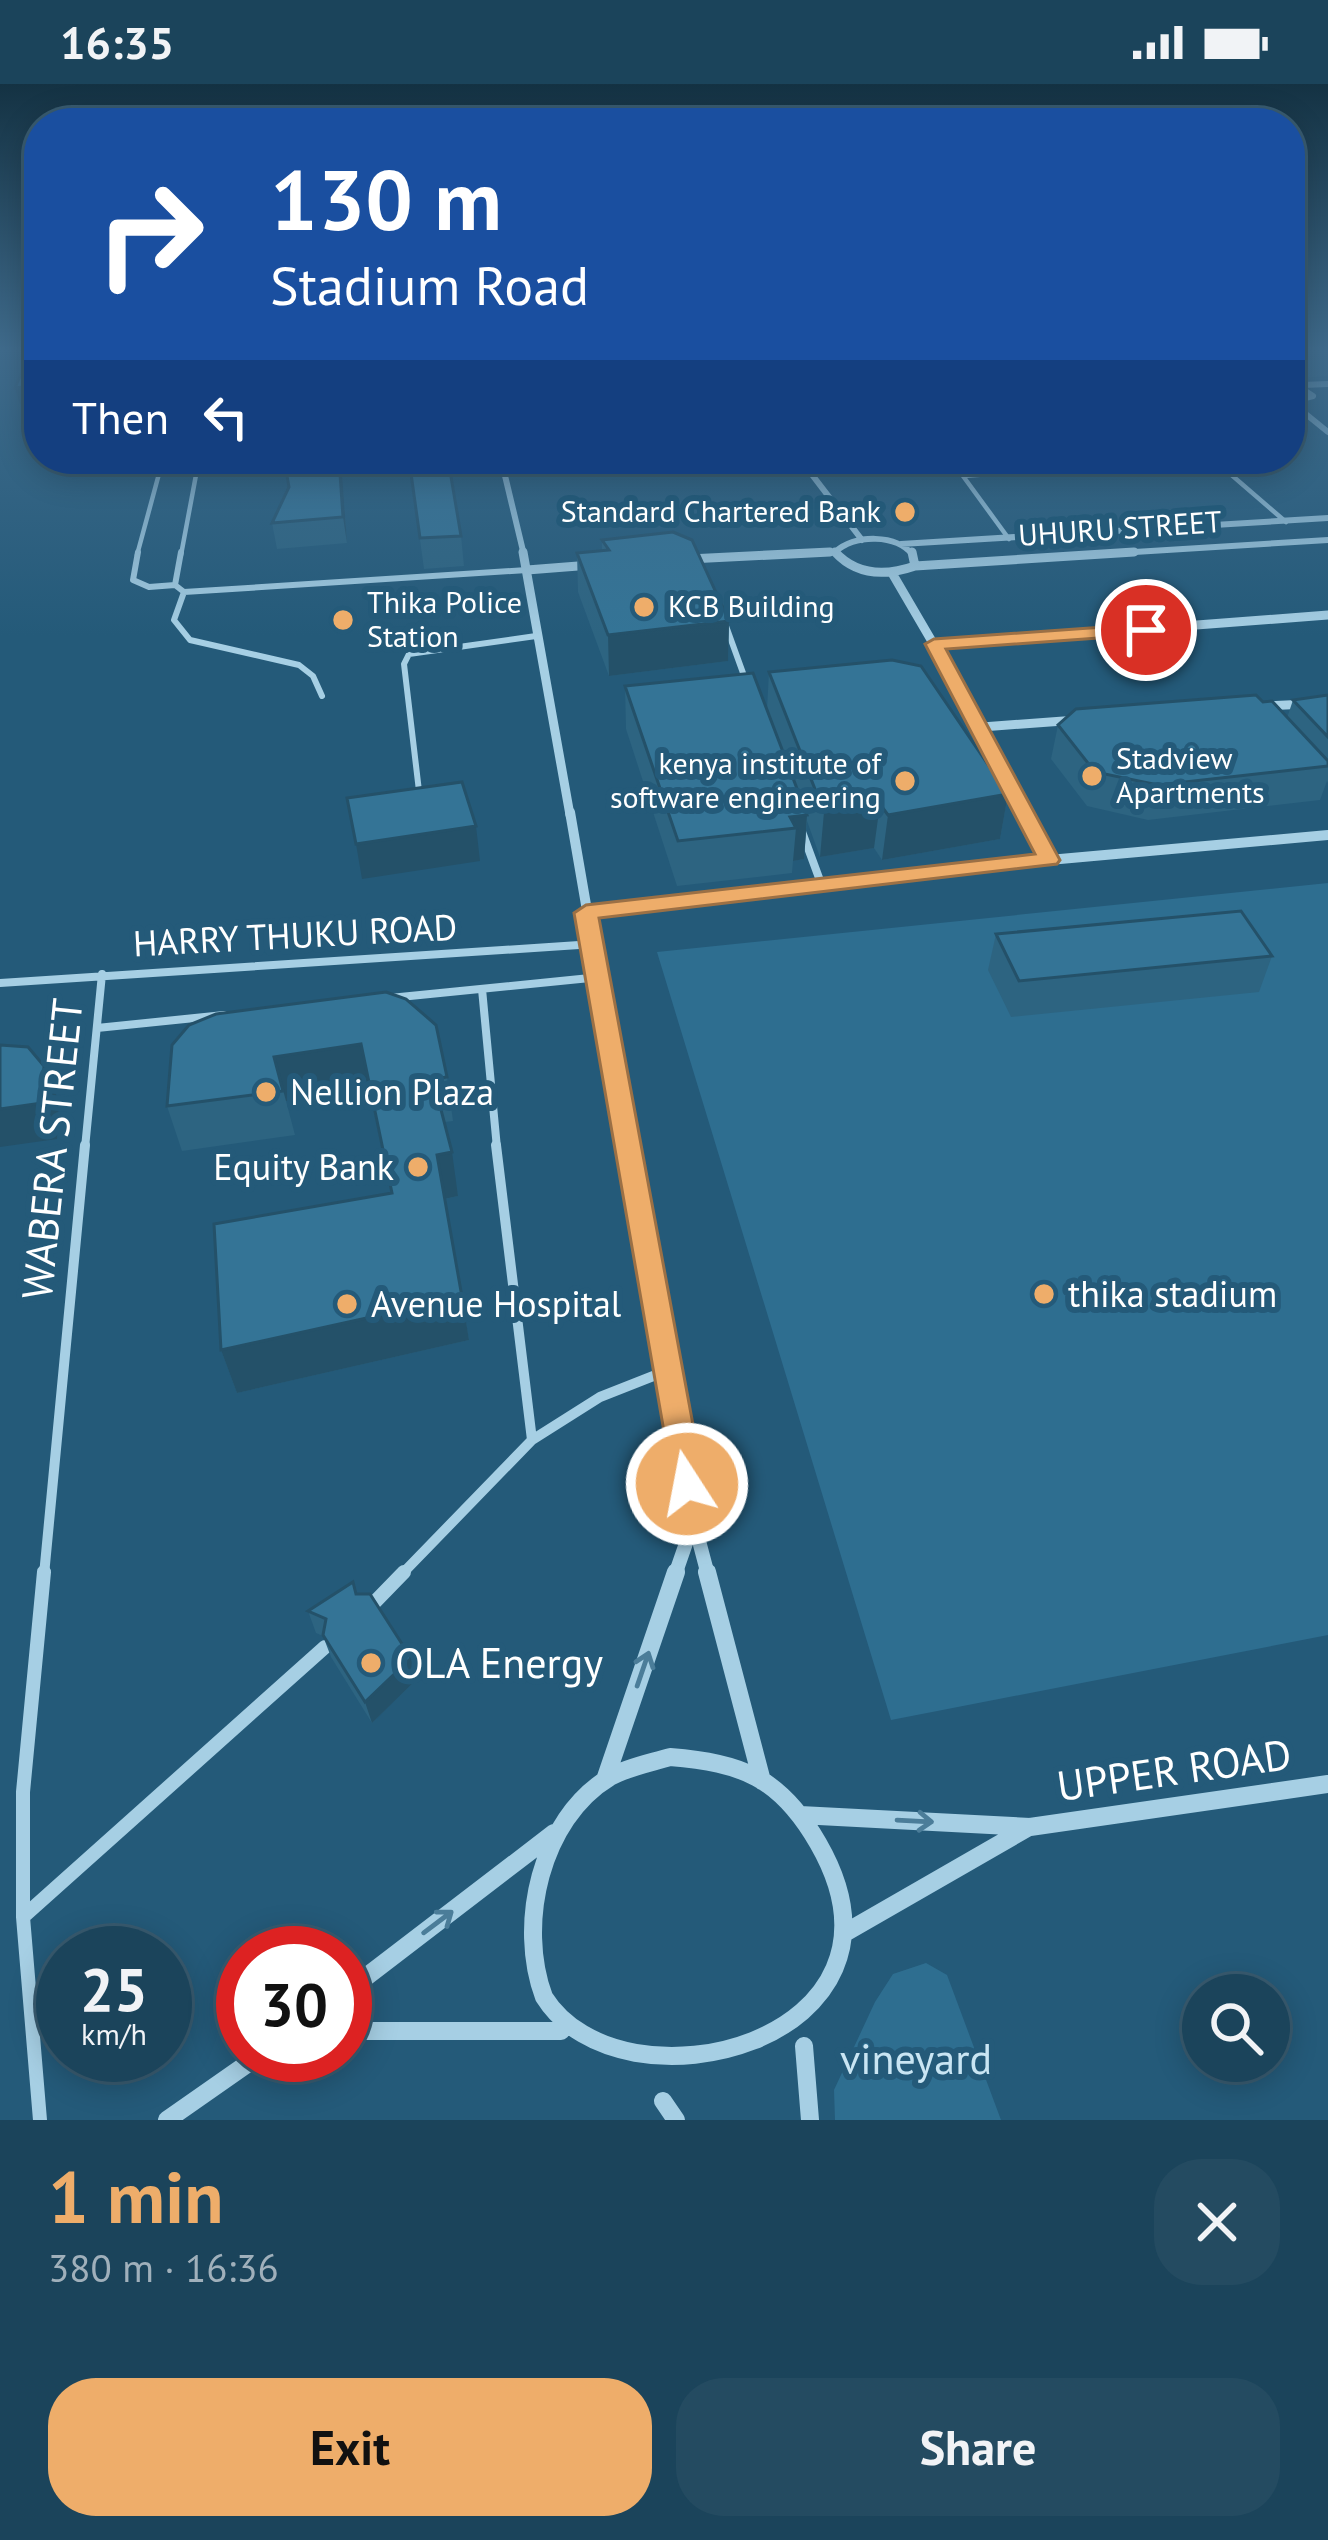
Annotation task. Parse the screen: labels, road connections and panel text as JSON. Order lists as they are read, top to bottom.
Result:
{
  "streets": {
    "street": ["UHURU STREET", "UPPER ROAD"],
    "lane": ["HARRY THUKU ROAD", "WABERA STREET"]
  },
  "crossings": [
    ["HARRY THUKU ROAD", "WABERA STREET"]
  ],
  "parks": ["vineyard"],
  "places": [
    "Standard Chartered Bank",
    "KCB Building",
    "Thika Police Station",
    "Stadview Apartments",
    "kenya institute of software engineering",
    "Nellion Plaza",
    "Equity Bank",
    "thika stadium",
    "Avenue Hospital",
    "OLA Energy"
  ],
  "page": {
    "status": "16:35",
    "turn": ["130 m", "Stadium Road"],
    "then": "Then",
    "speed": "25 km/h",
    "limit": "30",
    "heading": ["1 min", "380 m · 16:36"],
    "buttons": ["Exit", "Share"]
  }
}
